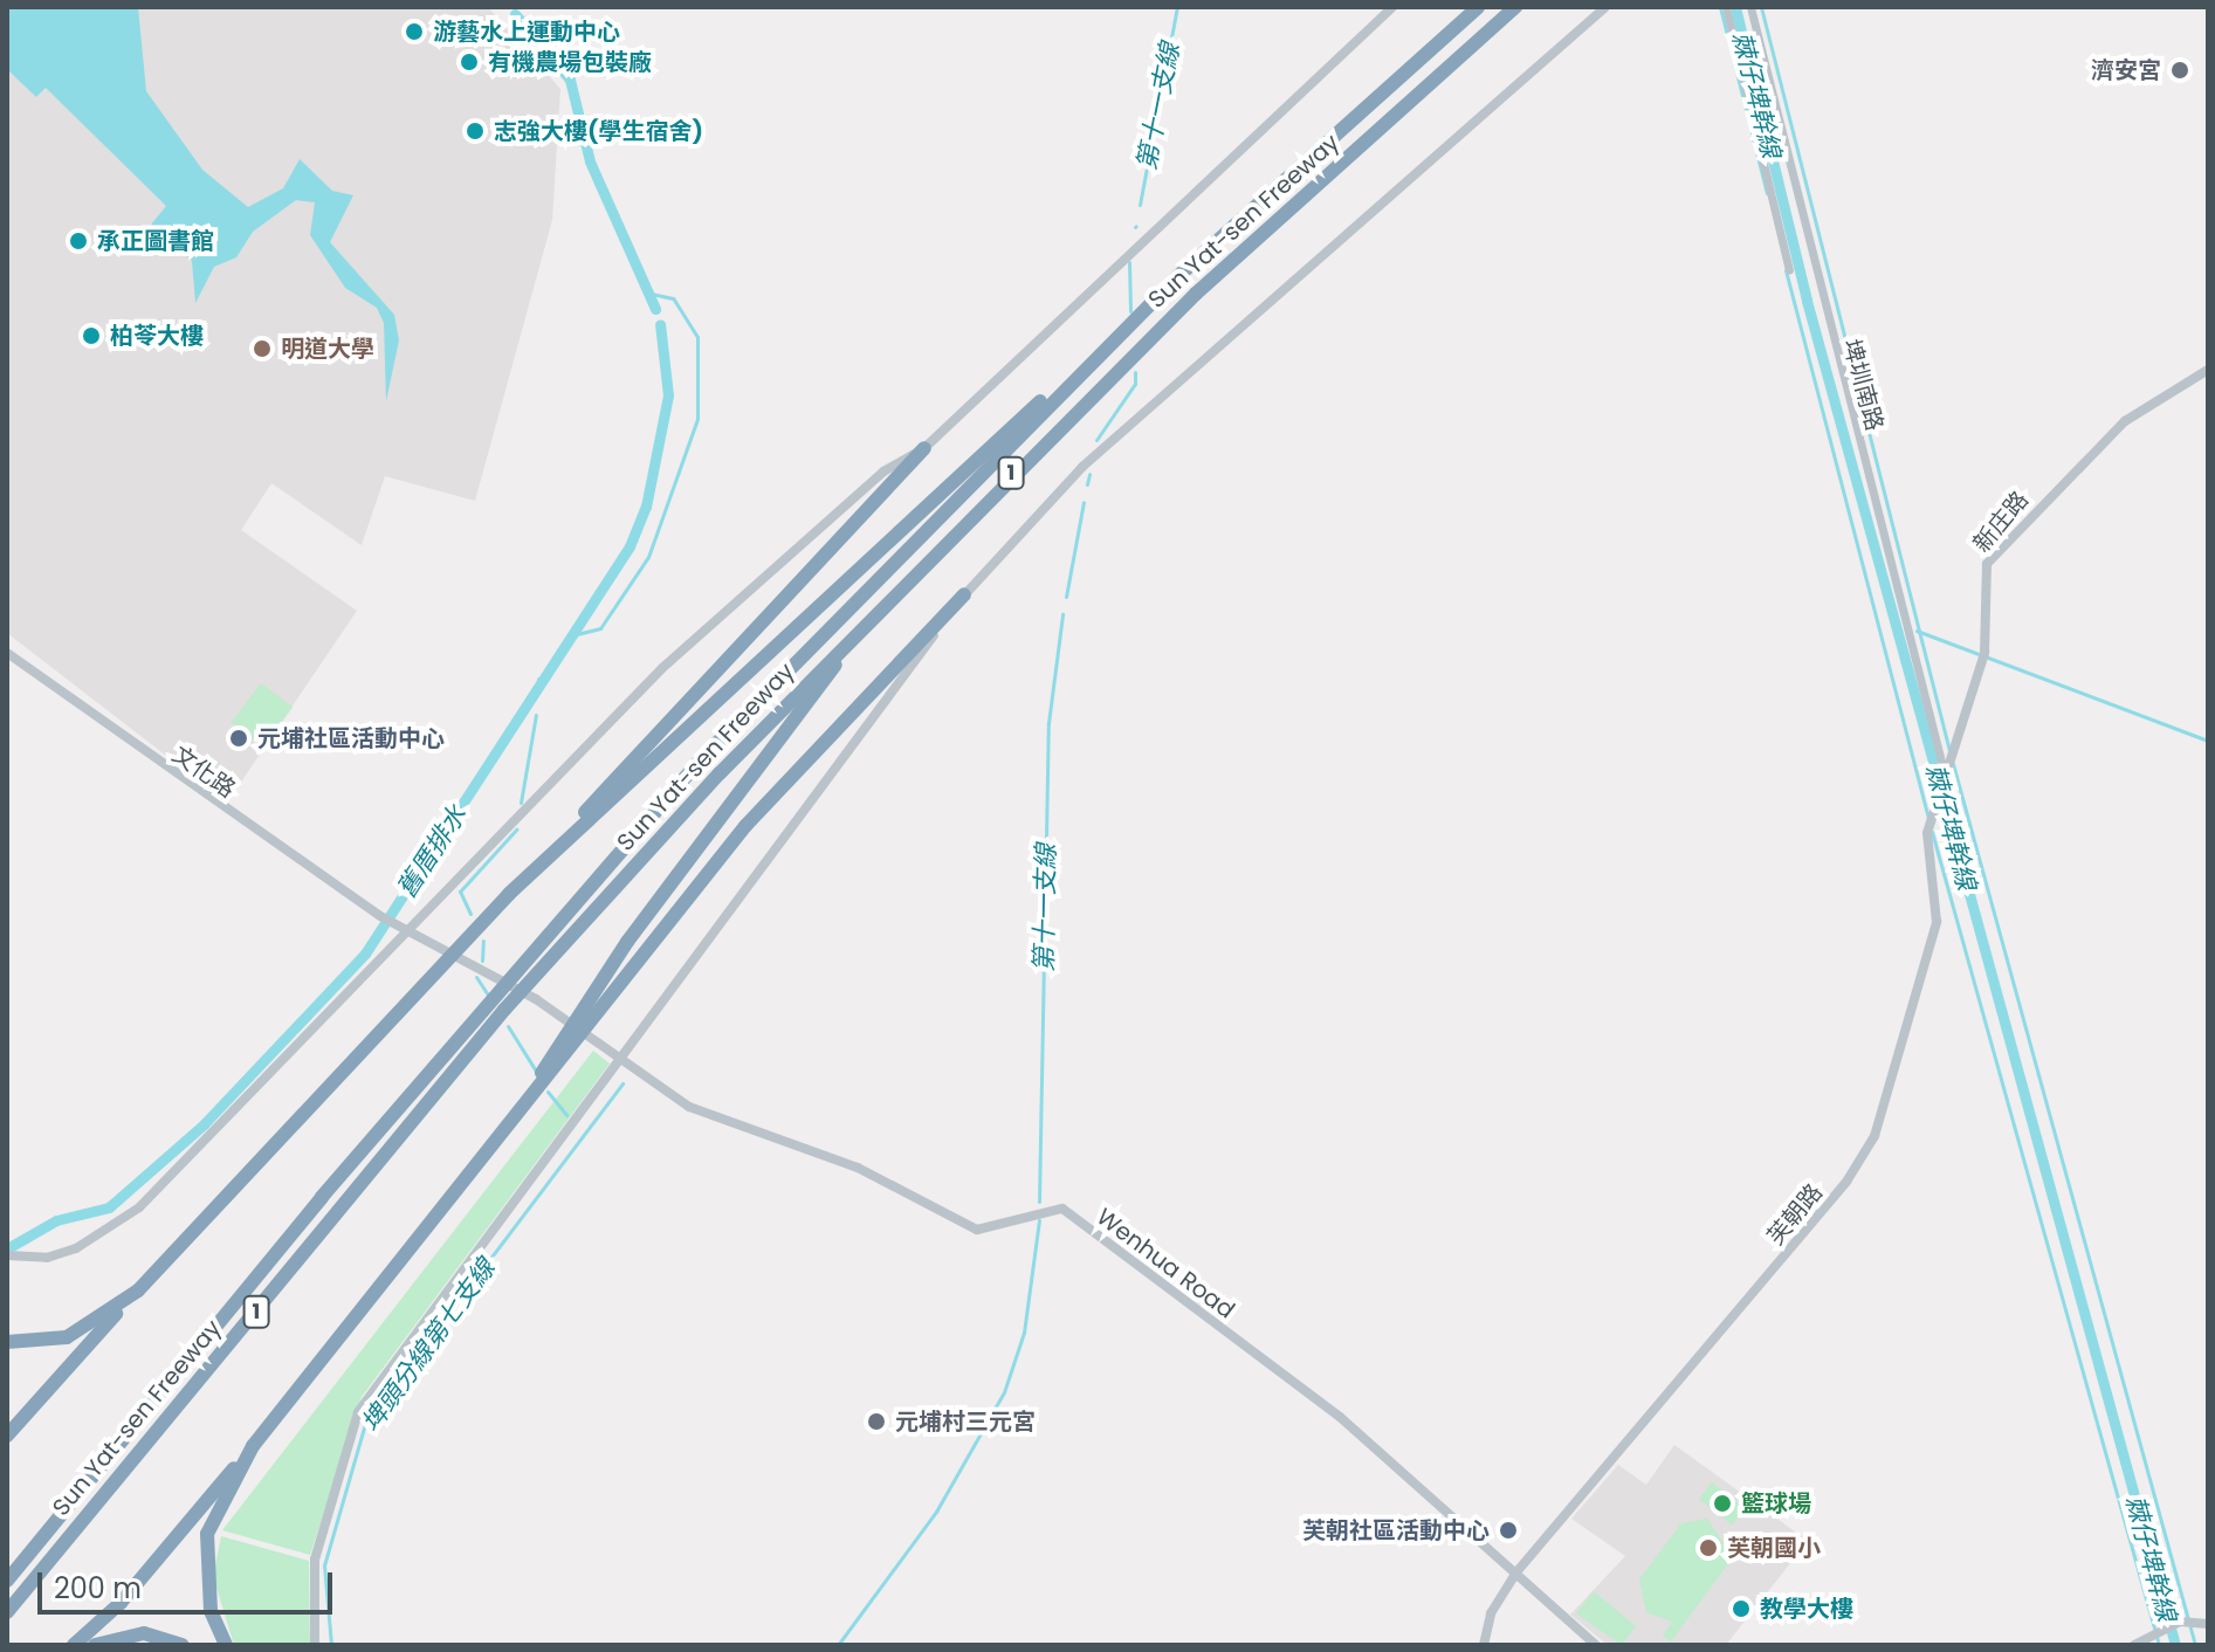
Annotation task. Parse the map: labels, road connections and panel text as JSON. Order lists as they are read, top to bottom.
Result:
{
  "streets": {
    "highway": ["Sun Yat-sen Freeway", "1"],
    "street": [
      "埤圳南路",
      "新庄路",
      "文化路",
      "芙朝路",
      "Wenhua Road"
    ]
  },
  "crossings": [
    ["埤圳南路", "新庄路"],
    ["新庄路", "芙朝路"],
    ["文化路", "Wenhua Road"],
    ["芙朝路", "Wenhua Road"]
  ],
  "water": [
    "棘仔埤幹線",
    "第十一支線",
    "舊厝排水",
    "埤頭分線第七支線"
  ],
  "places": [
    "游藝水上運動中心",
    "有機農場包裝廠",
    "濟安宮",
    "志強大樓(學生宿舍)",
    "承正圖書館",
    "柏苓大樓",
    "明道大學",
    "元埔社區活動中心",
    "元埔村三元宮",
    "籃球場",
    "芙朝社區活動中心",
    "芙朝國小",
    "教學大樓"
  ],
  "scale_bar": "200 m"
}
